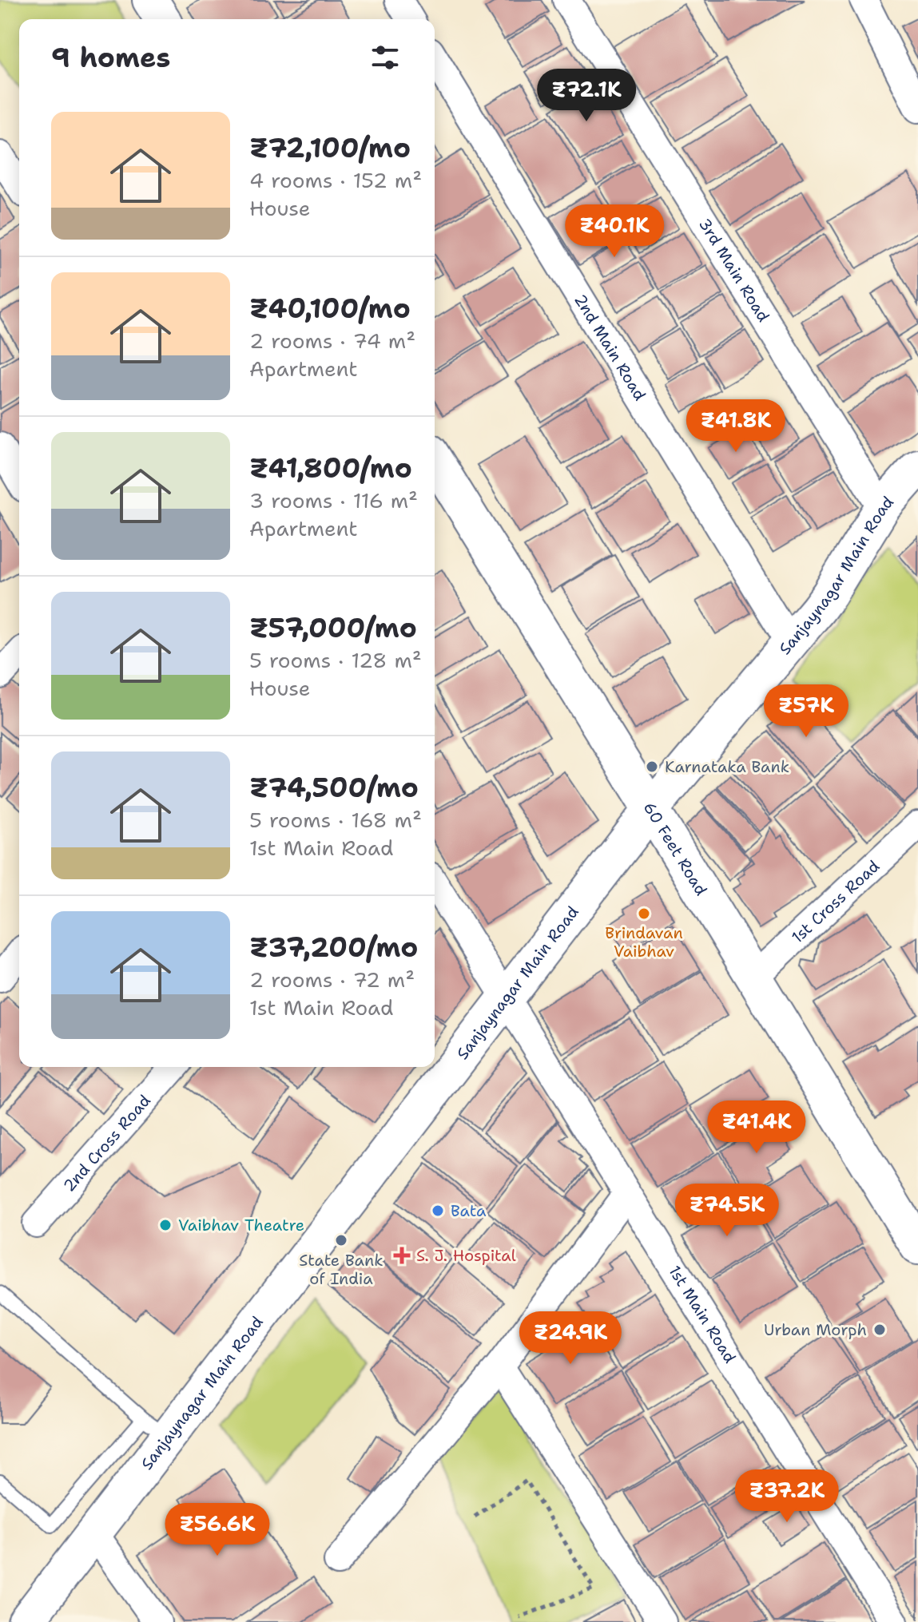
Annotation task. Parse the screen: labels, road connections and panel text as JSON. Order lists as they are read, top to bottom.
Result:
{
  "streets": {
    "street": [
      "3rd Main Road",
      "2nd Main Road",
      "Sanjaynagar Main Road",
      "60 Feet Road",
      "1st Cross Road",
      "2nd Cross Road",
      "1st Main Road"
    ]
  },
  "crossings": [
    ["3rd Main Road", "Sanjaynagar Main Road"],
    ["2nd Main Road", "Sanjaynagar Main Road"],
    ["Sanjaynagar Main Road", "60 Feet Road"],
    ["Sanjaynagar Main Road", "1st Main Road"],
    ["60 Feet Road", "1st Cross Road"]
  ],
  "places": {
    "other": [
      "Karnataka Bank",
      "Brindavan Vaibhav",
      "Bata",
      "Vaibhav Theatre",
      "State Bank of India",
      "Urban Morph"
    ],
    "health": ["S. J. Hospital"]
  },
  "page": {
    "heading": "9 homes",
    "price": [
      "₹72.1K",
      "₹40.1K",
      "₹41.8K",
      "₹57K",
      "₹41.4K",
      "₹74.5K",
      "₹24.9K",
      "₹37.2K",
      "₹56.6K"
    ],
    "list": [
      {
        "name": "₹72,100/mo",
        "note": "4 rooms · 152 m² · House"
      },
      {
        "name": "₹40,100/mo",
        "note": "2 rooms · 74 m² · Apartment"
      },
      {
        "name": "₹41,800/mo",
        "note": "3 rooms · 116 m² · Apartment"
      },
      {
        "name": "₹57,000/mo",
        "note": "5 rooms · 128 m² · House"
      },
      {
        "name": "₹74,500/mo",
        "note": "5 rooms · 168 m² · 1st Main Road"
      },
      {
        "name": "₹37,200/mo",
        "note": "2 rooms · 72 m² · 1st Main Road"
      }
    ]
  }
}
